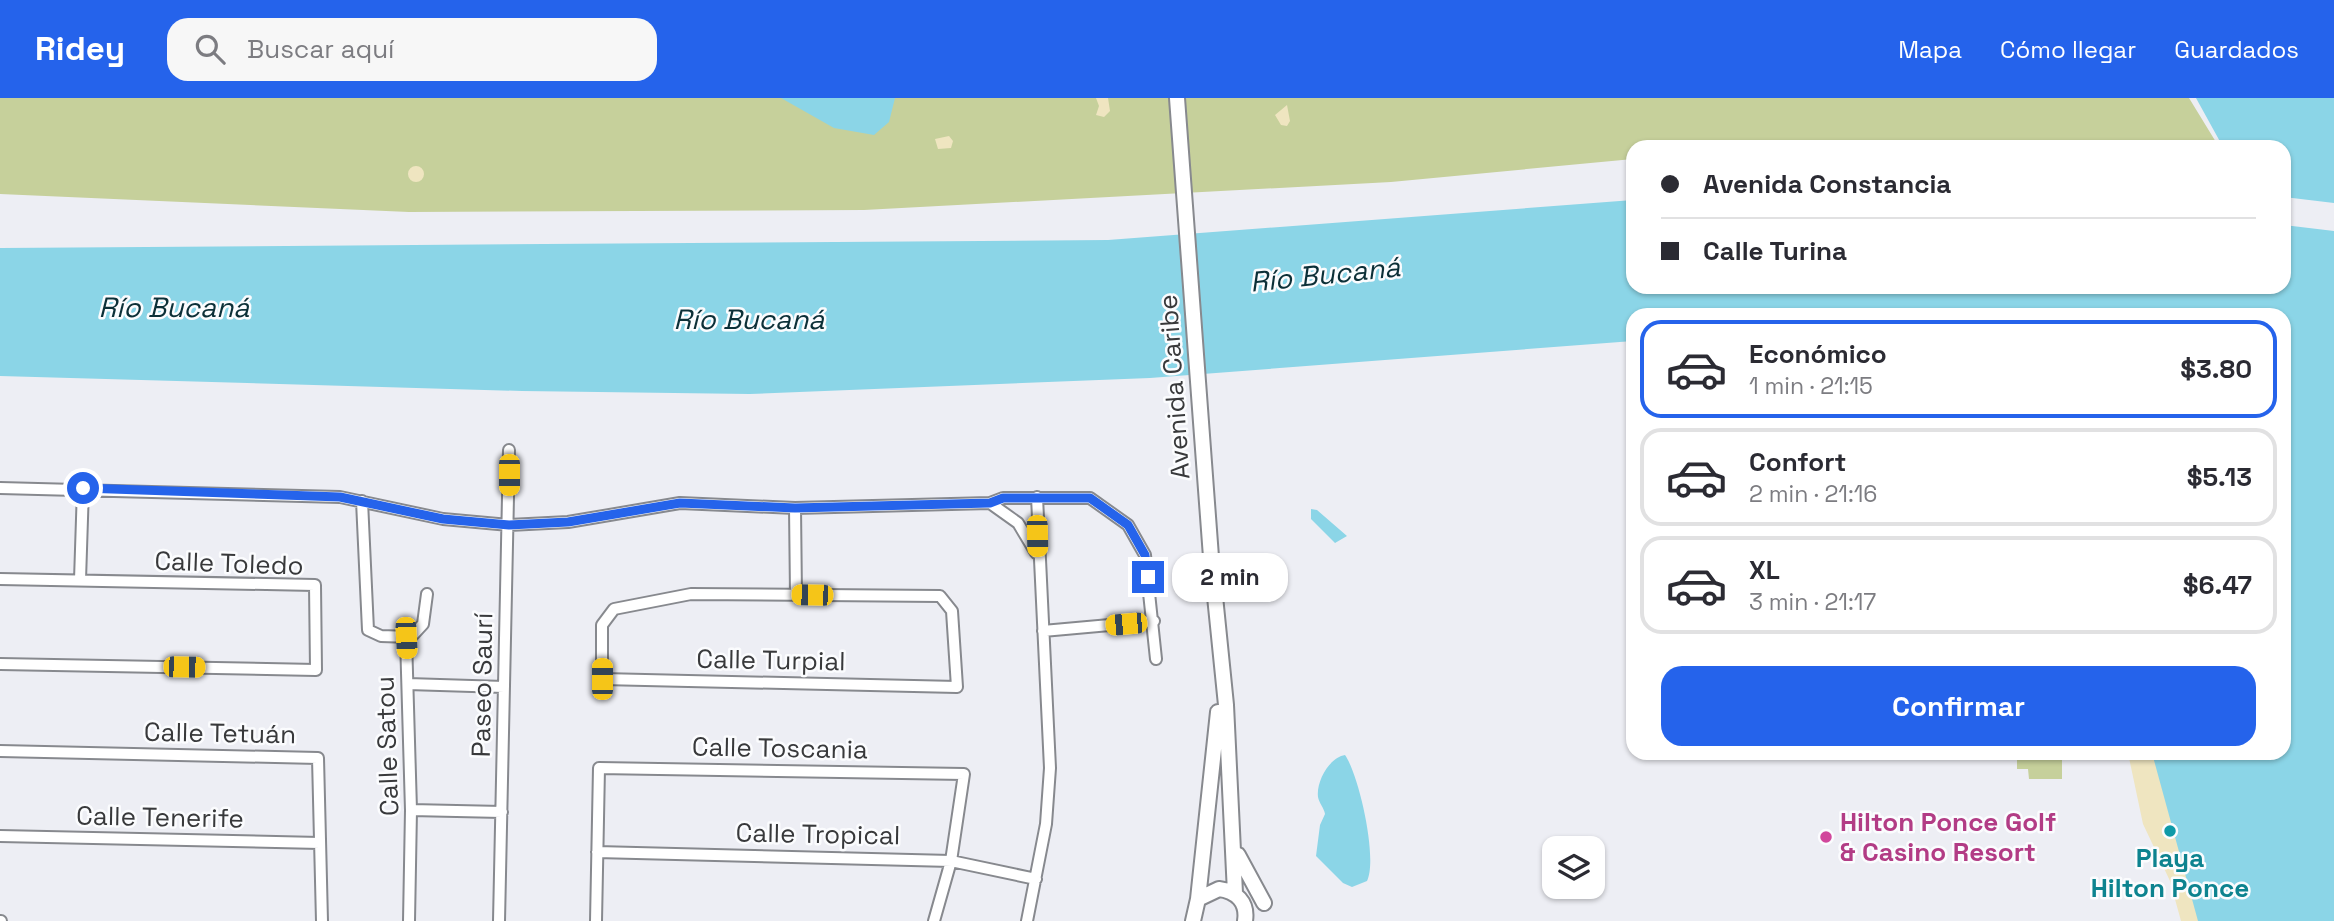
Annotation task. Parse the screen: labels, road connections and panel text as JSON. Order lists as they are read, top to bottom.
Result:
{
  "streets": {
    "street": [
      "Avenida Caribe",
      "Calle Toledo",
      "Calle Turpial",
      "Paseo Saurí",
      "Calle Tetuán",
      "Calle Satou",
      "Calle Toscania",
      "Calle Tenerife",
      "Calle Tropical"
    ]
  },
  "crossings": [
    ["Calle Tetuán", "Calle Tenerife"],
    ["Calle Toscania", "Calle Tropical"]
  ],
  "water": ["Río Bucaná"],
  "places": ["Playa Hilton Ponce", "Hilton Ponce Golf & Casino Resort"],
  "page": {
    "header": "Ridey",
    "search": "Buscar aquí",
    "nav": ["Mapa", "Cómo llegar", "Guardados"],
    "banner": ["Avenida Constancia", "Calle Turina"],
    "list": [
      {
        "name": "Económico",
        "note": "1 min · 21:15",
        "value": "$3.80"
      },
      {
        "name": "Confort",
        "note": "2 min · 21:16",
        "value": "$5.13"
      },
      {
        "name": "XL",
        "note": "3 min · 21:17",
        "value": "$6.47"
      }
    ],
    "bubble": "2 min",
    "buttons": "Confirmar"
  }
}
